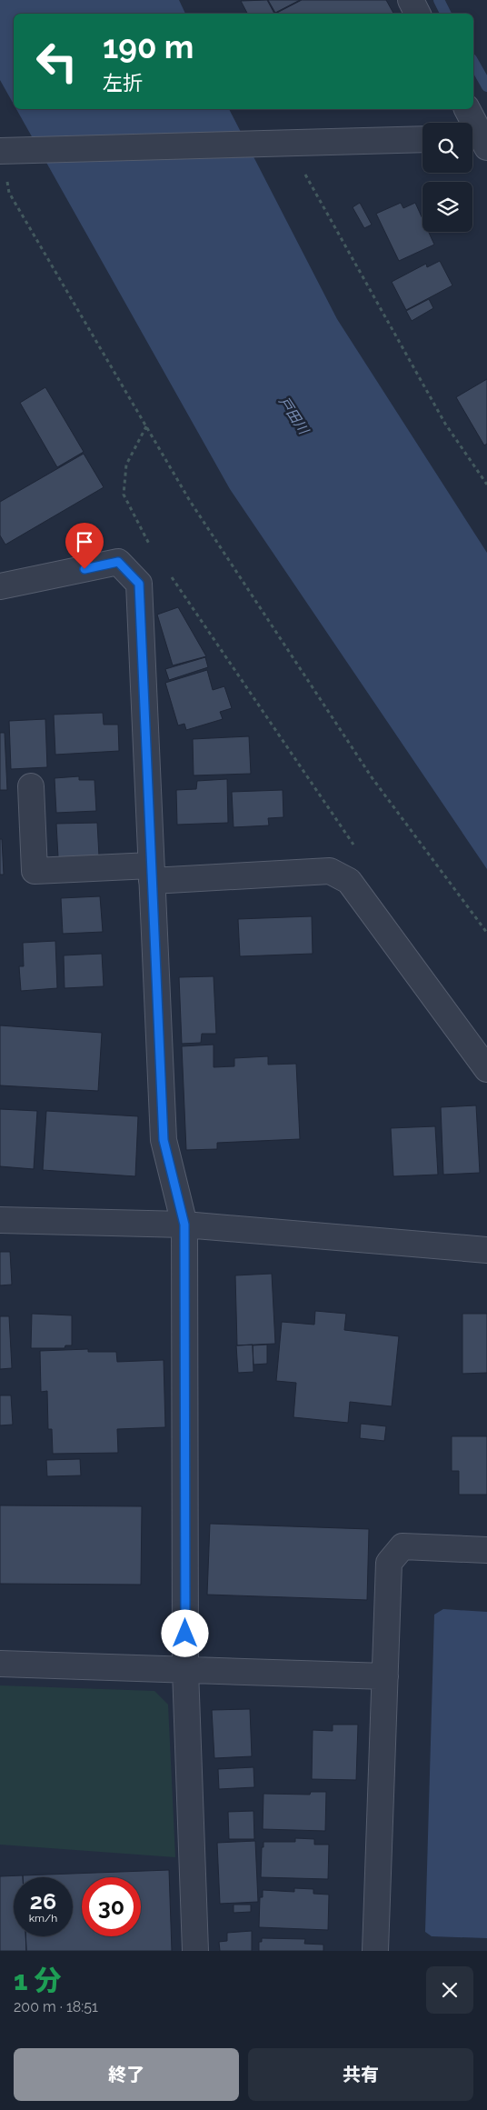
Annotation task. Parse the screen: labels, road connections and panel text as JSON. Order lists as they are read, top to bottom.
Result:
{
  "water": ["戸田川"],
  "page": {
    "turn": ["190 m", "左折"],
    "speed": "26 km/h",
    "limit": "30",
    "heading": ["1 分", "200 m · 18:51"],
    "buttons": ["終了", "共有"]
  }
}
